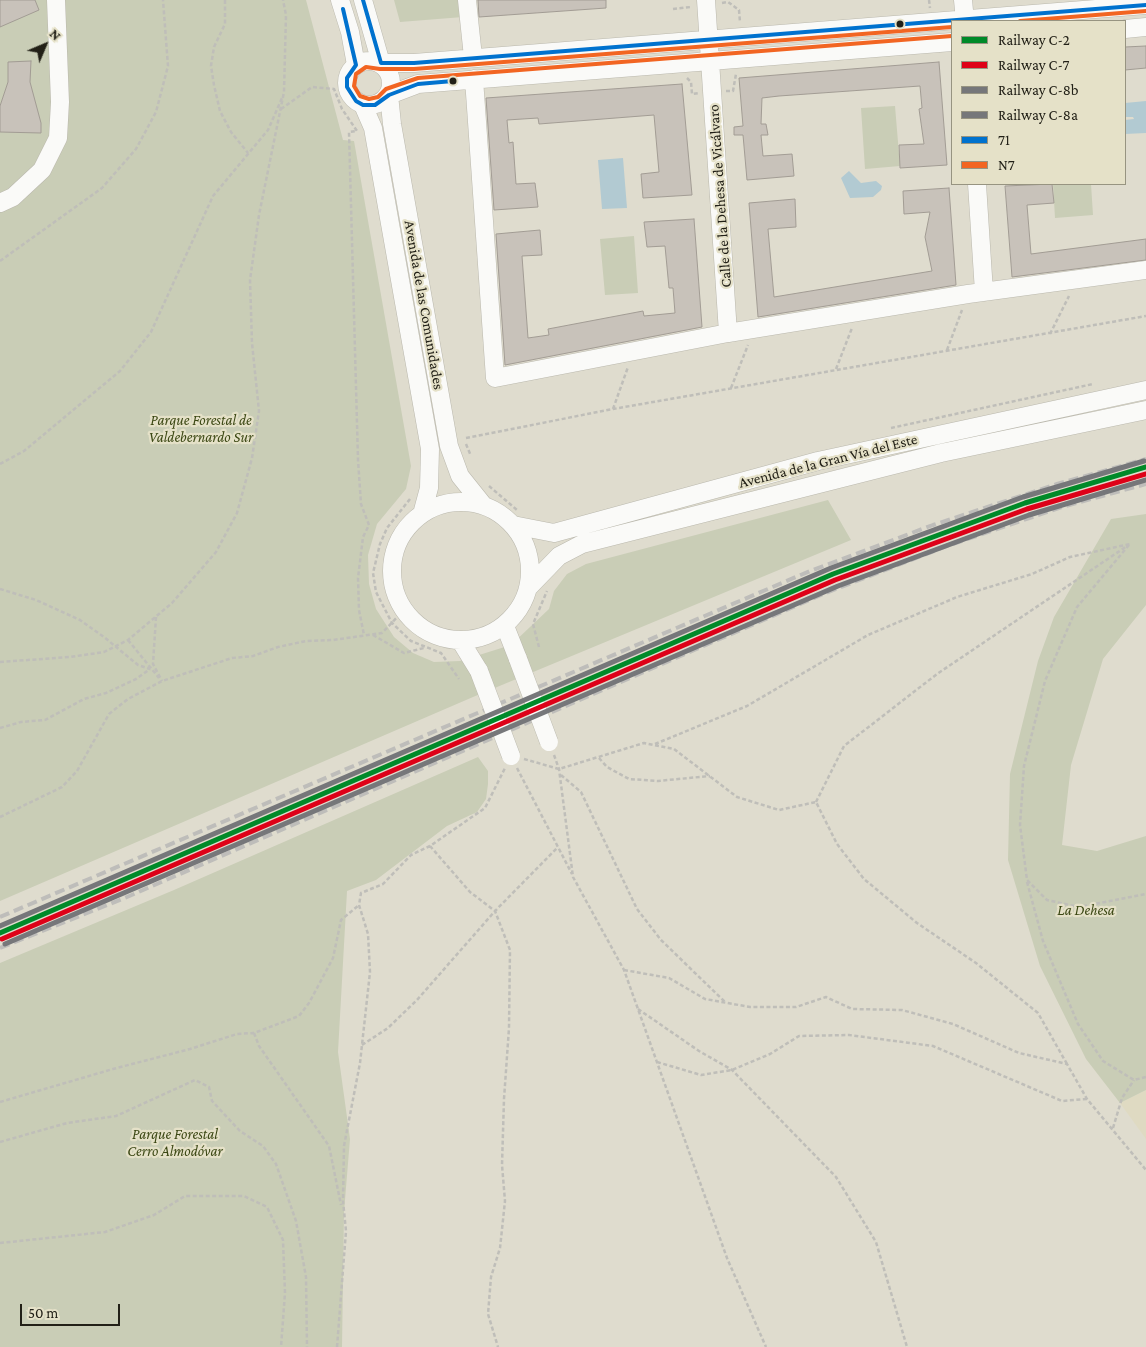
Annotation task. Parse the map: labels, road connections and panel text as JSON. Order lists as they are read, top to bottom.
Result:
{
  "streets": {
    "street": ["Calle de la Dehesa de Vicálvaro", "Avenida de las Comunidades", "Avenida de la Gran Vía del Este"]
  },
  "crossings": [
    ["Avenida de las Comunidades", "Avenida de la Gran Vía del Este"]
  ],
  "parks": ["Parque Forestal de Valdebernardo Sur", "La Dehesa", "Parque Forestal Cerro Almodóvar"],
  "lines": [
    "transit line 71",
    "transit line N7",
    "rail line C-8b",
    "rail line C-2",
    "rail line C-7",
    "rail line C-8a"
  ],
  "legend": [
    "Railway C-2",
    "Railway C-7",
    "Railway C-8b",
    "Railway C-8a",
    "71",
    "N7"
  ],
  "scale_bar": "50 m",
  "north": "top right"
}
